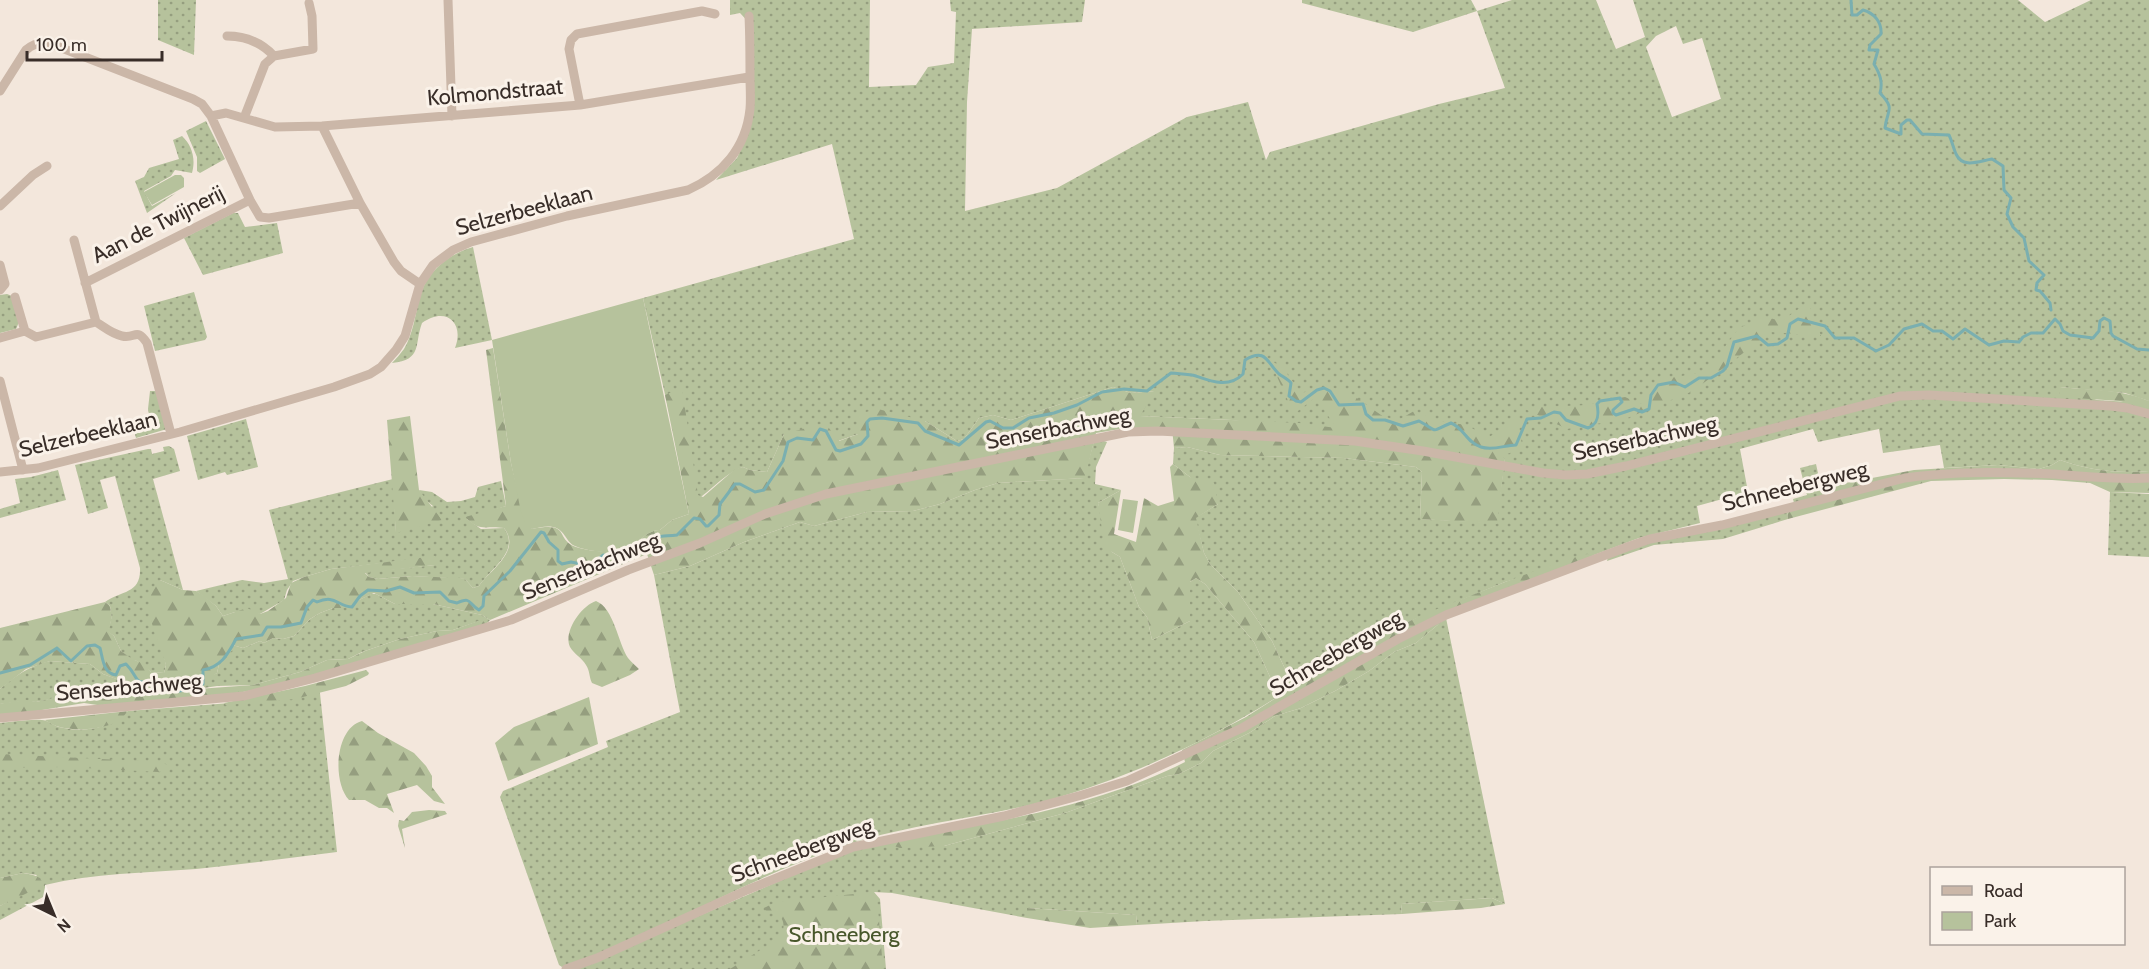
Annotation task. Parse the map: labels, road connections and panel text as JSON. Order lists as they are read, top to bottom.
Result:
{
  "streets": {
    "street": [
      "Kolmondstraat",
      "Selzerbeeklaan",
      "Aan de Twijnerij",
      "Senserbachweg",
      "Schneebergweg"
    ]
  },
  "crossings": [
    ["Kolmondstraat", "Selzerbeeklaan"]
  ],
  "parks": ["Schneeberg"],
  "legend": ["Road", "Park"],
  "scale_bar": "100 m",
  "north": "bottom right"
}
